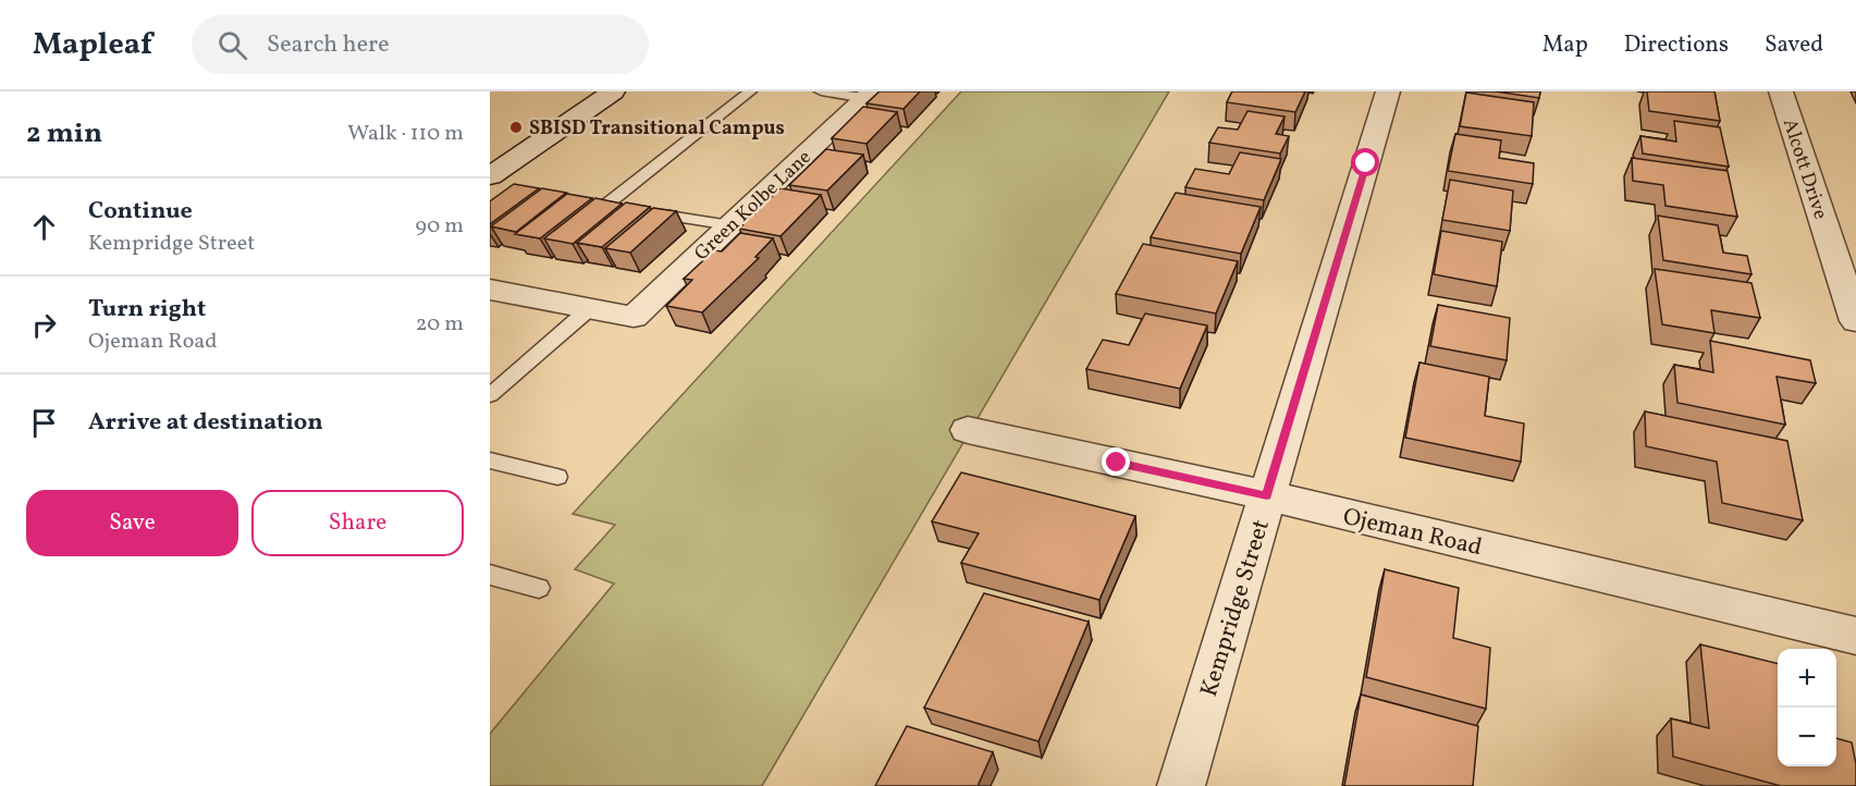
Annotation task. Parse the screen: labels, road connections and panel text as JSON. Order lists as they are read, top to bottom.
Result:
{
  "streets": {
    "street": [
      "Alcott Drive",
      "Green Kolbe Lane",
      "Ojeman Road",
      "Kempridge Street"
    ]
  },
  "crossings": [
    ["Ojeman Road", "Kempridge Street"]
  ],
  "places": ["SBISD Transitional Campus"],
  "page": {
    "header": "Mapleaf",
    "search": "Search here",
    "nav": ["Map", "Directions", "Saved"],
    "heading": ["2 min", "Walk · 110 m"],
    "list": [
      ["Continue", "Kempridge Street", "90 m"],
      ["Turn right", "Ojeman Road", "20 m"],
      "Arrive at destination"
    ],
    "buttons": ["Save", "Share"],
    "map_buttons": ["+", "−"]
  }
}
